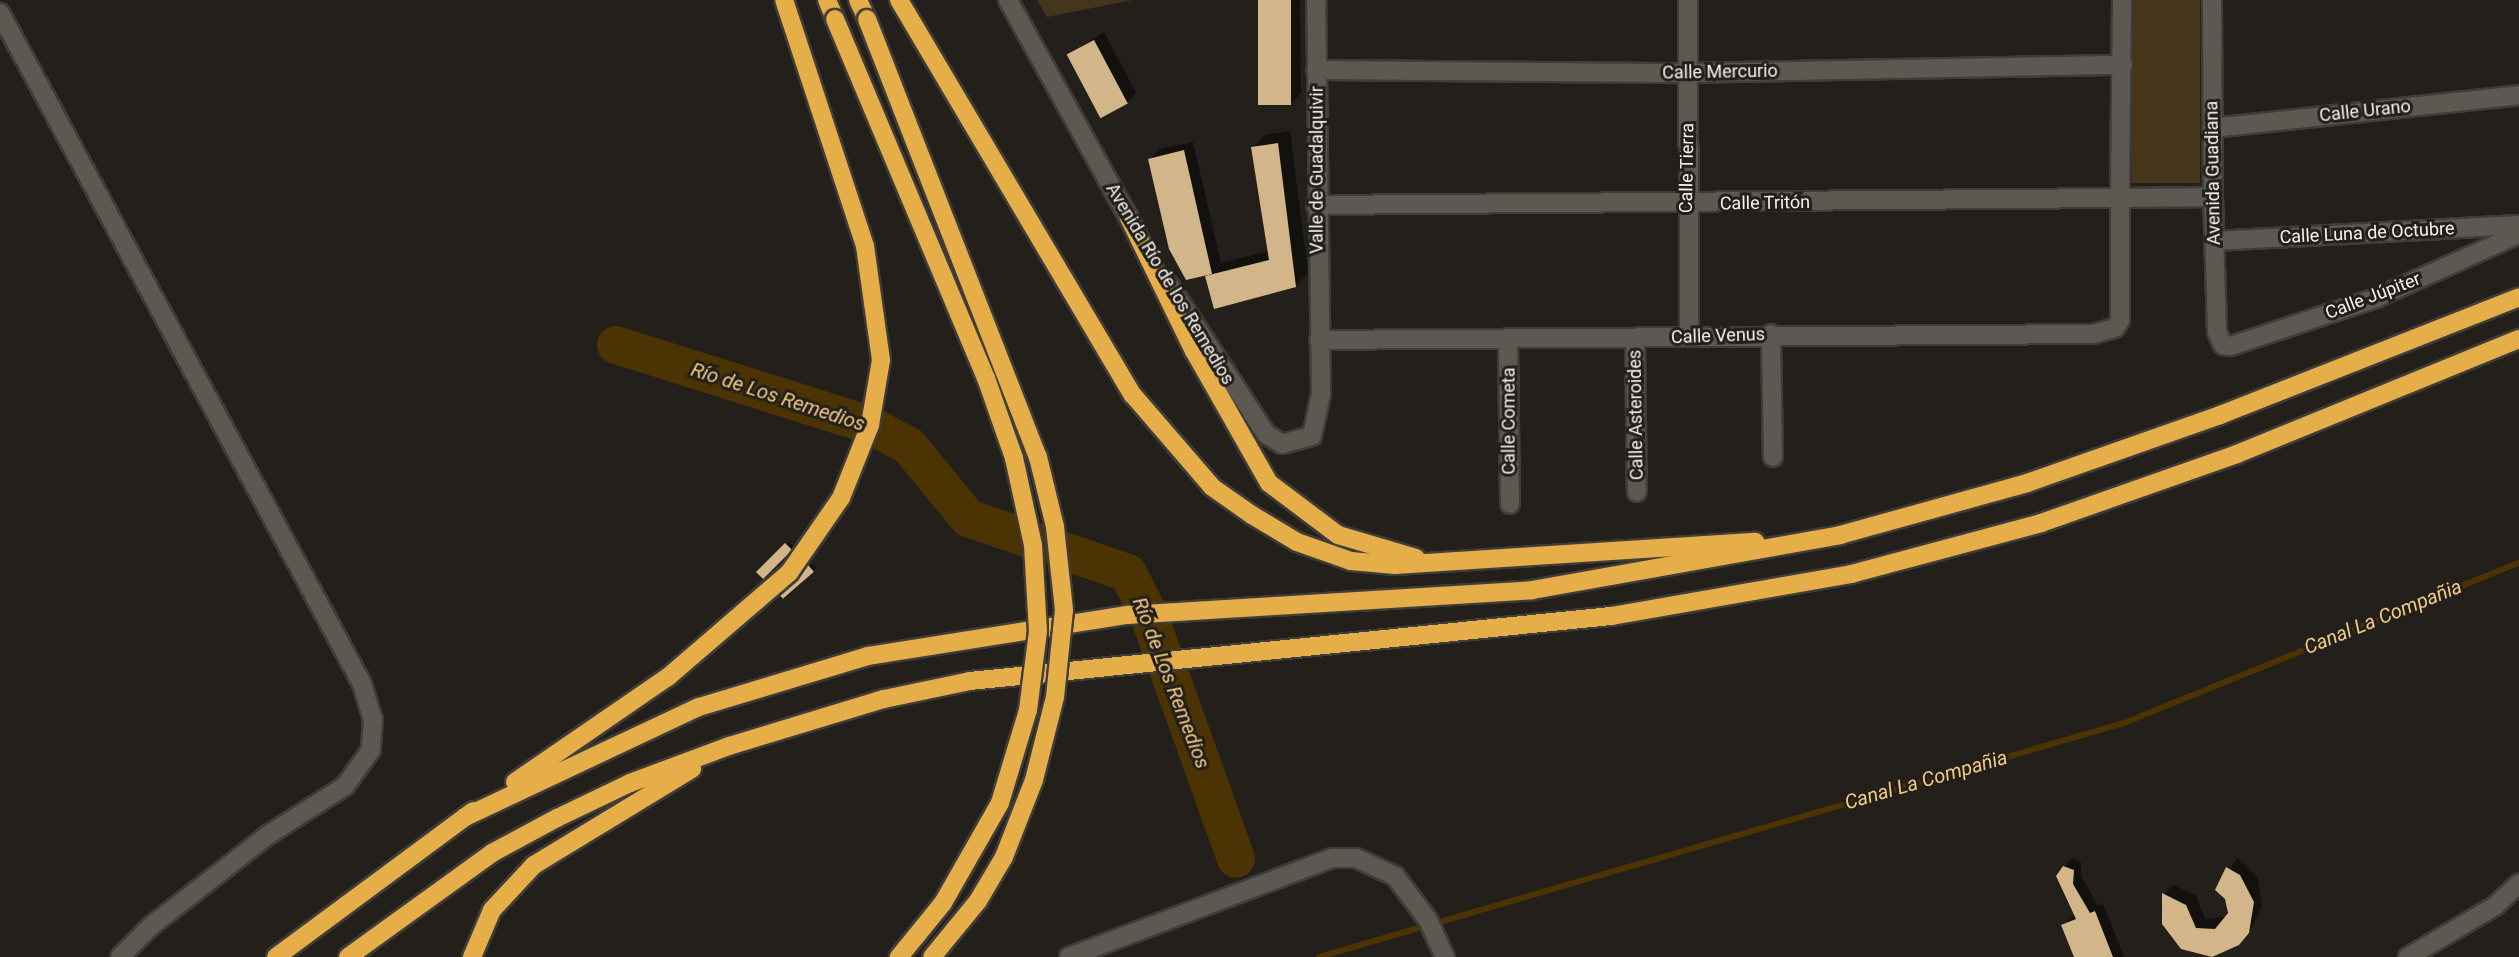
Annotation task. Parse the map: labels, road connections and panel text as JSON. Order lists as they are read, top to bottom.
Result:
{
  "streets": {
    "street": [
      "Calle Mercurio",
      "Calle Urano",
      "Calle Tierra",
      "Valle de Guadalquivir",
      "Avenida Guadiana",
      "Calle Tritón",
      "Calle Luna de Octubre",
      "Avenida Río de los Remedios",
      "Calle Júpiter",
      "Calle Venus",
      "Calle Asteroides",
      "Calle Cometa"
    ]
  },
  "crossings": [
    ["Calle Mercurio", "Calle Tierra"],
    ["Calle Mercurio", "Valle de Guadalquivir"],
    ["Calle Urano", "Avenida Guadiana"],
    ["Calle Tierra", "Calle Tritón"],
    ["Calle Tierra", "Calle Venus"],
    ["Valle de Guadalquivir", "Calle Tritón"],
    ["Valle de Guadalquivir", "Avenida Río de los Remedios"],
    ["Valle de Guadalquivir", "Calle Venus"],
    ["Avenida Guadiana", "Calle Tritón"],
    ["Avenida Guadiana", "Calle Luna de Octubre"],
    ["Avenida Guadiana", "Calle Júpiter"],
    ["Calle Tritón", "Calle Venus"],
    ["Avenida Río de los Remedios", "Calle Venus"],
    ["Calle Venus", "Calle Asteroides"],
    ["Calle Venus", "Calle Cometa"]
  ],
  "water": ["Río de Los Remedios", "Canal La Compañia"]
}
